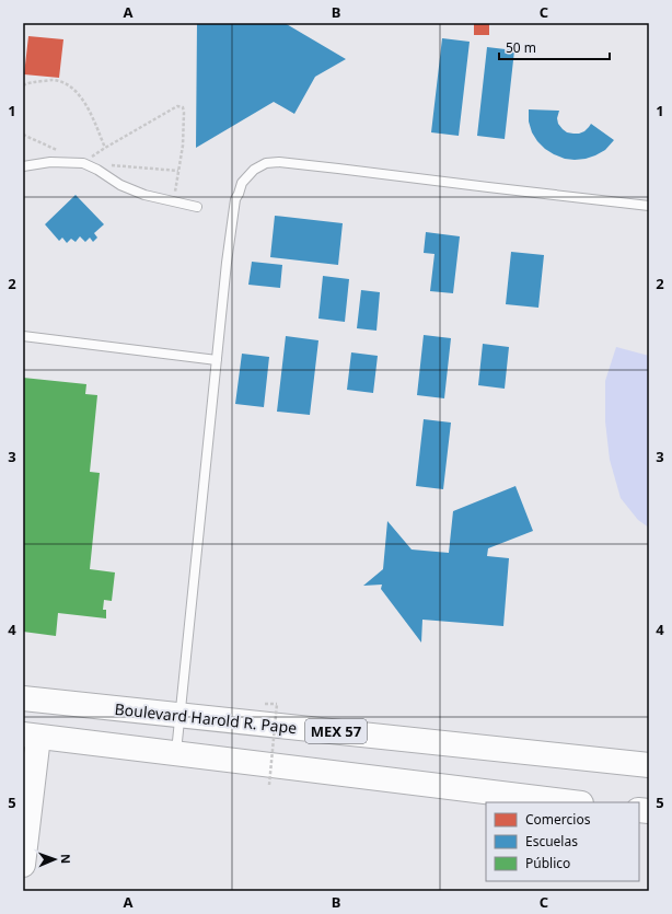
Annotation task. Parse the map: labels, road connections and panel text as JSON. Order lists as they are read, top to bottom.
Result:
{
  "streets": {
    "main road": ["Boulevard Harold R. Pape", "MEX 57"]
  },
  "legend": ["Comercios", "Escuelas", "Público"],
  "scale_bar": "50 m",
  "north": "right",
  "grid": {
    "columns": ["A", "B", "C"],
    "rows": [
      "1",
      "2",
      "3",
      "4",
      "5"
    ]
  }
}
